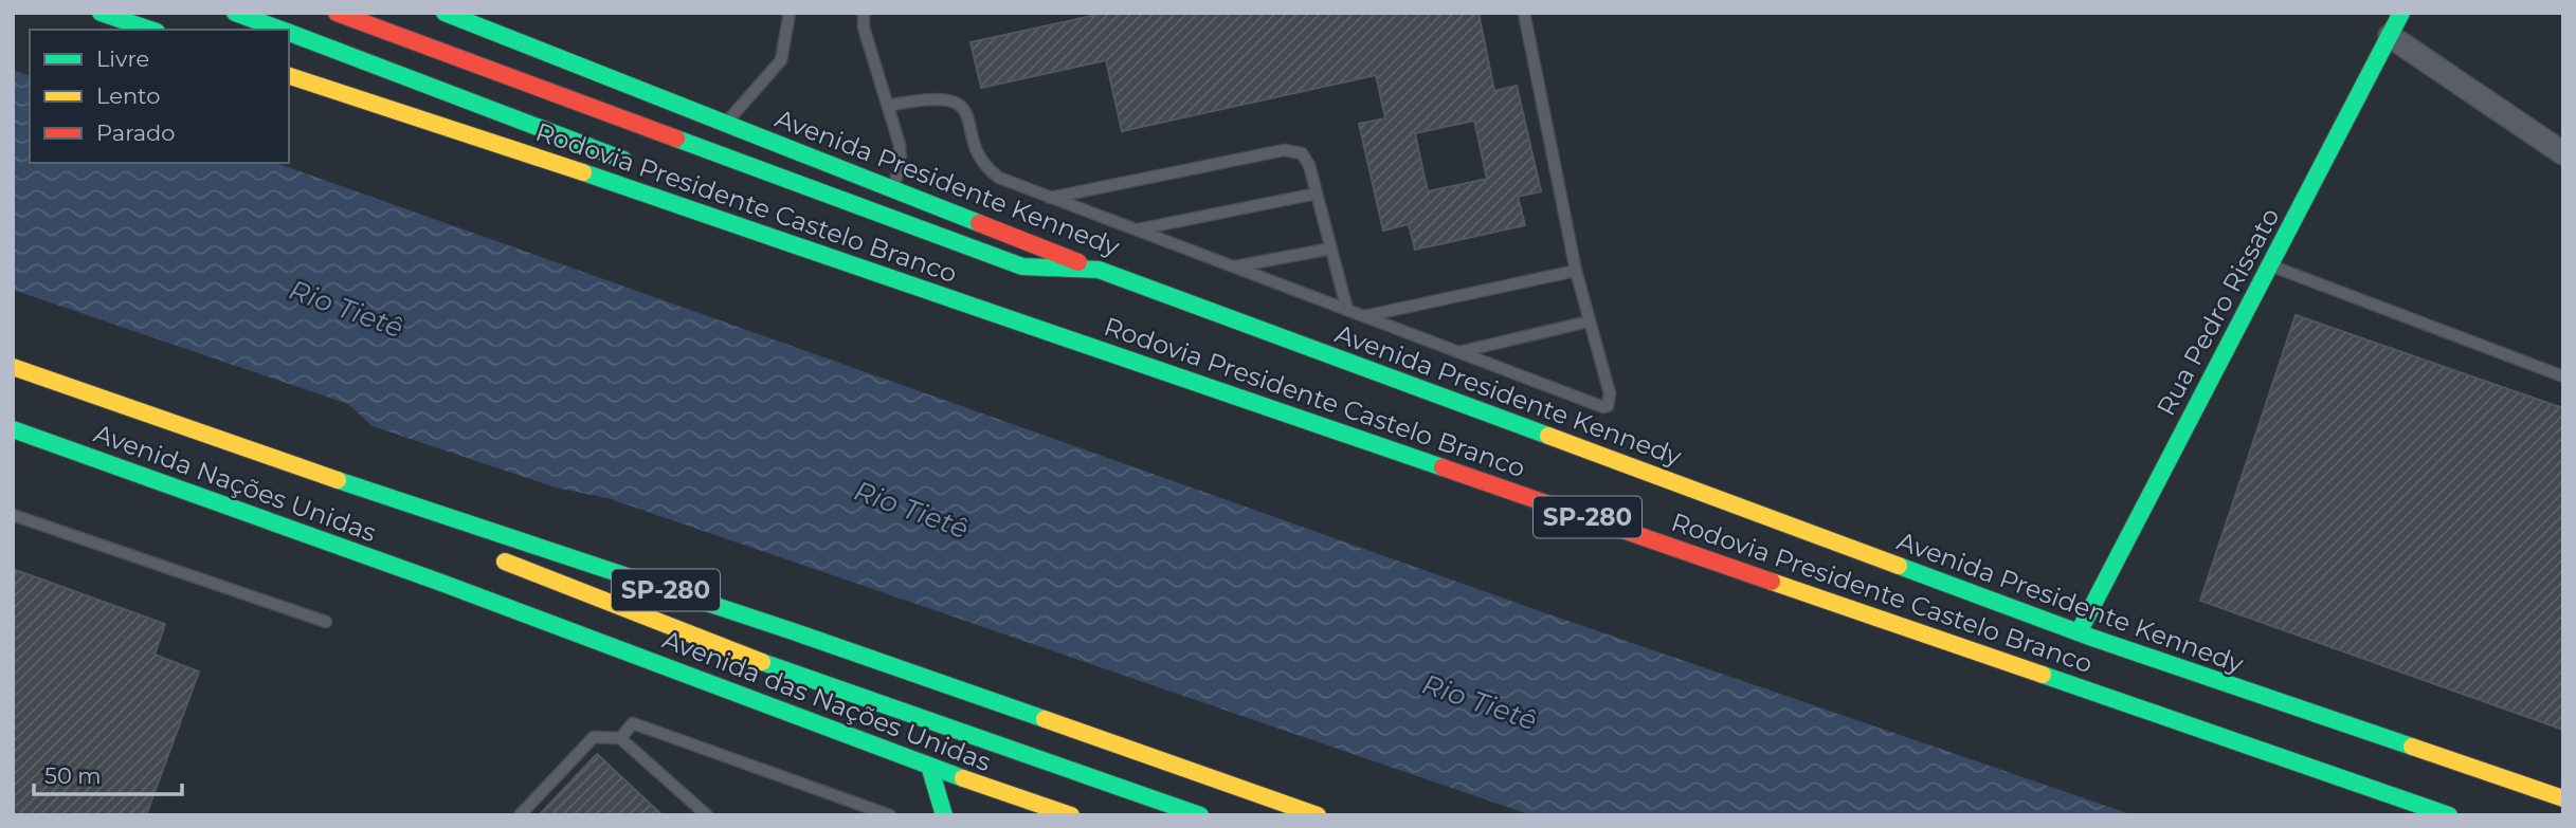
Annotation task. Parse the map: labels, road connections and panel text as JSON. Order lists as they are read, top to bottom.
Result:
{
  "streets": {
    "main road": [
      "Avenida Presidente Kennedy",
      "Rodovia Presidente Castelo Branco",
      "Rua Pedro Rissato",
      "Avenida Nações Unidas",
      "SP-280",
      "Avenida das Nações Unidas"
    ]
  },
  "crossings": [
    ["Avenida Presidente Kennedy", "Rua Pedro Rissato"],
    ["Avenida Nações Unidas", "Avenida das Nações Unidas"]
  ],
  "water": ["Rio Tietê"],
  "legend": ["Livre", "Lento", "Parado"],
  "scale_bar": "50 m"
}
